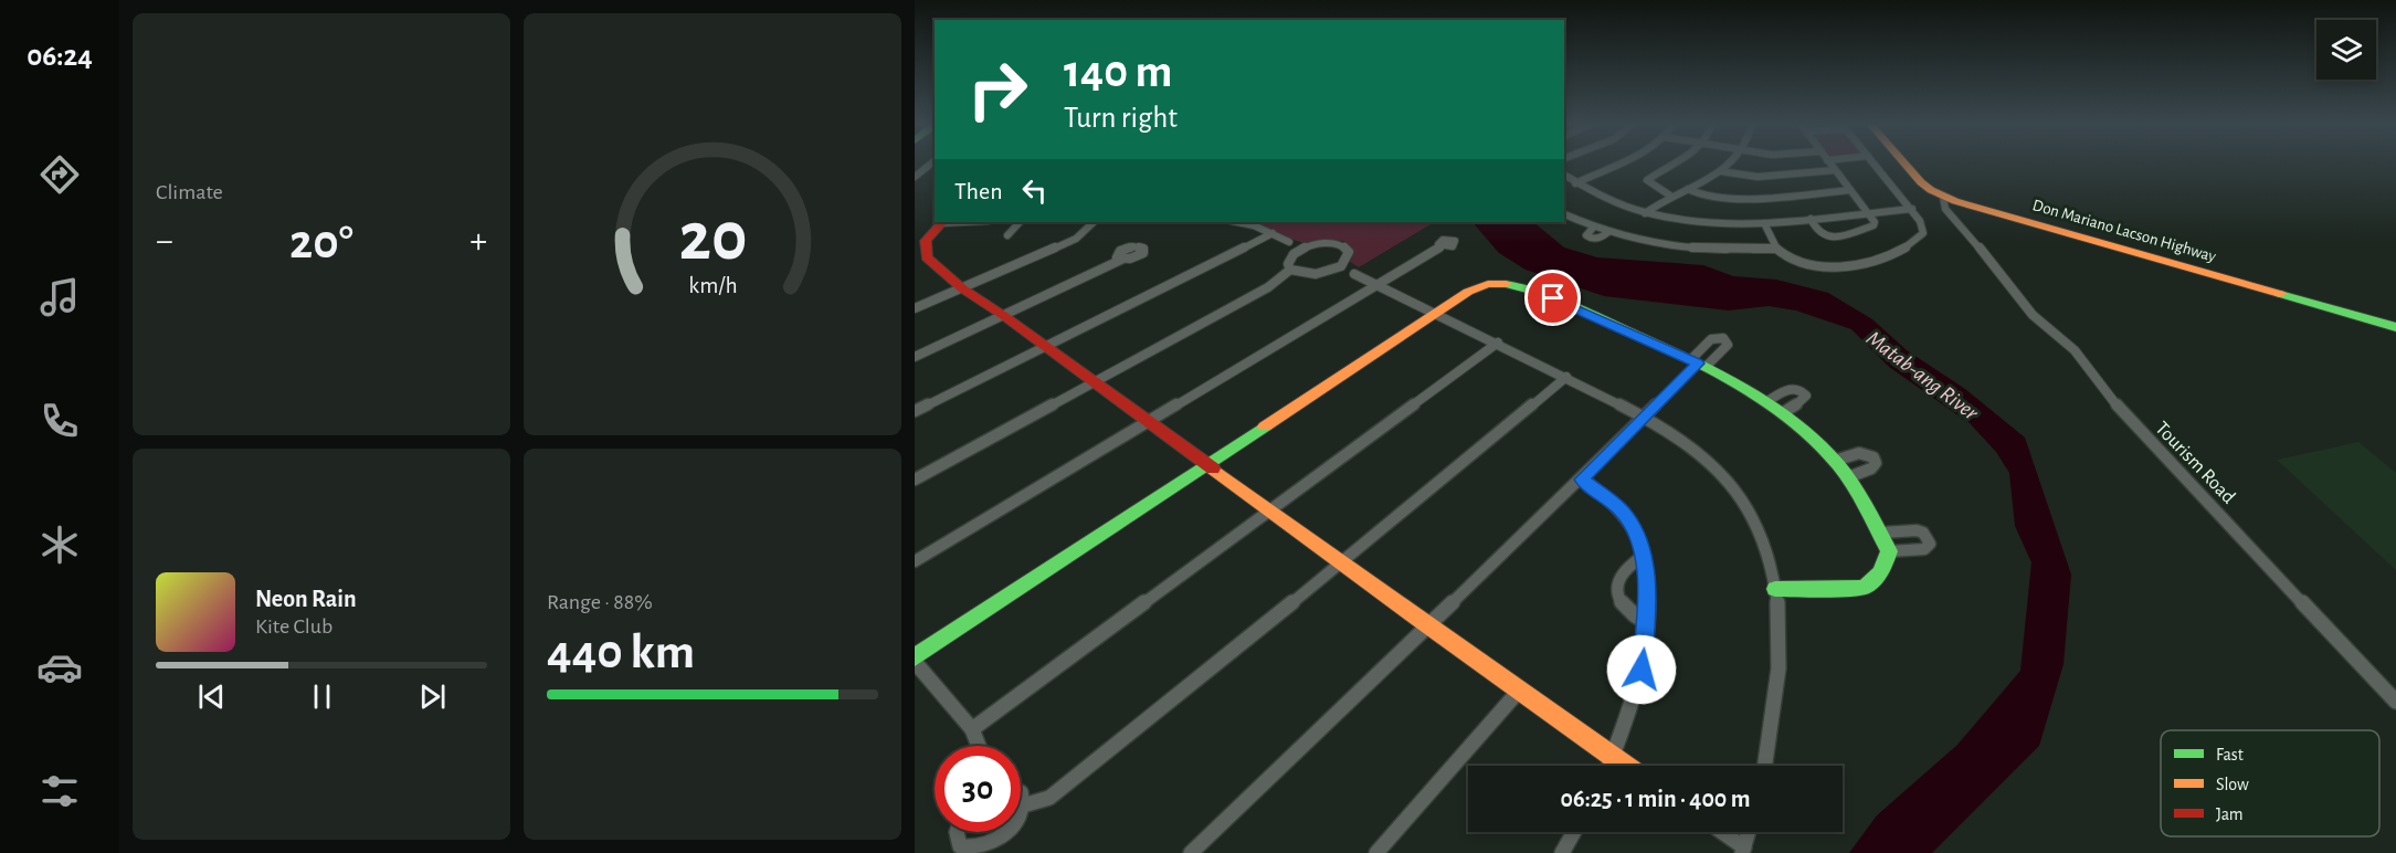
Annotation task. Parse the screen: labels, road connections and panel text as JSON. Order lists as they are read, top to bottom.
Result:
{
  "streets": {
    "street": ["Don Mariano Lacson Highway", "Tourism Road"]
  },
  "crossings": [
    ["Don Mariano Lacson Highway", "Tourism Road"]
  ],
  "water": ["Matab-ang River"],
  "legend": ["Fast", "Slow", "Jam"],
  "page": {
    "tabs": "06:24",
    "tile": [
      "Climate",
      ["Range · 88%", "440 km"]
    ],
    "turn": ["140 m", "Turn right"],
    "then": "Then",
    "heat": ["−", "20°", "+"],
    "song": ["Neon Rain", "Kite Club"],
    "limit": "30",
    "trip": "06:25 · 1 min · 400 m",
    "gauge": ["20", "km/h"]
  }
}
